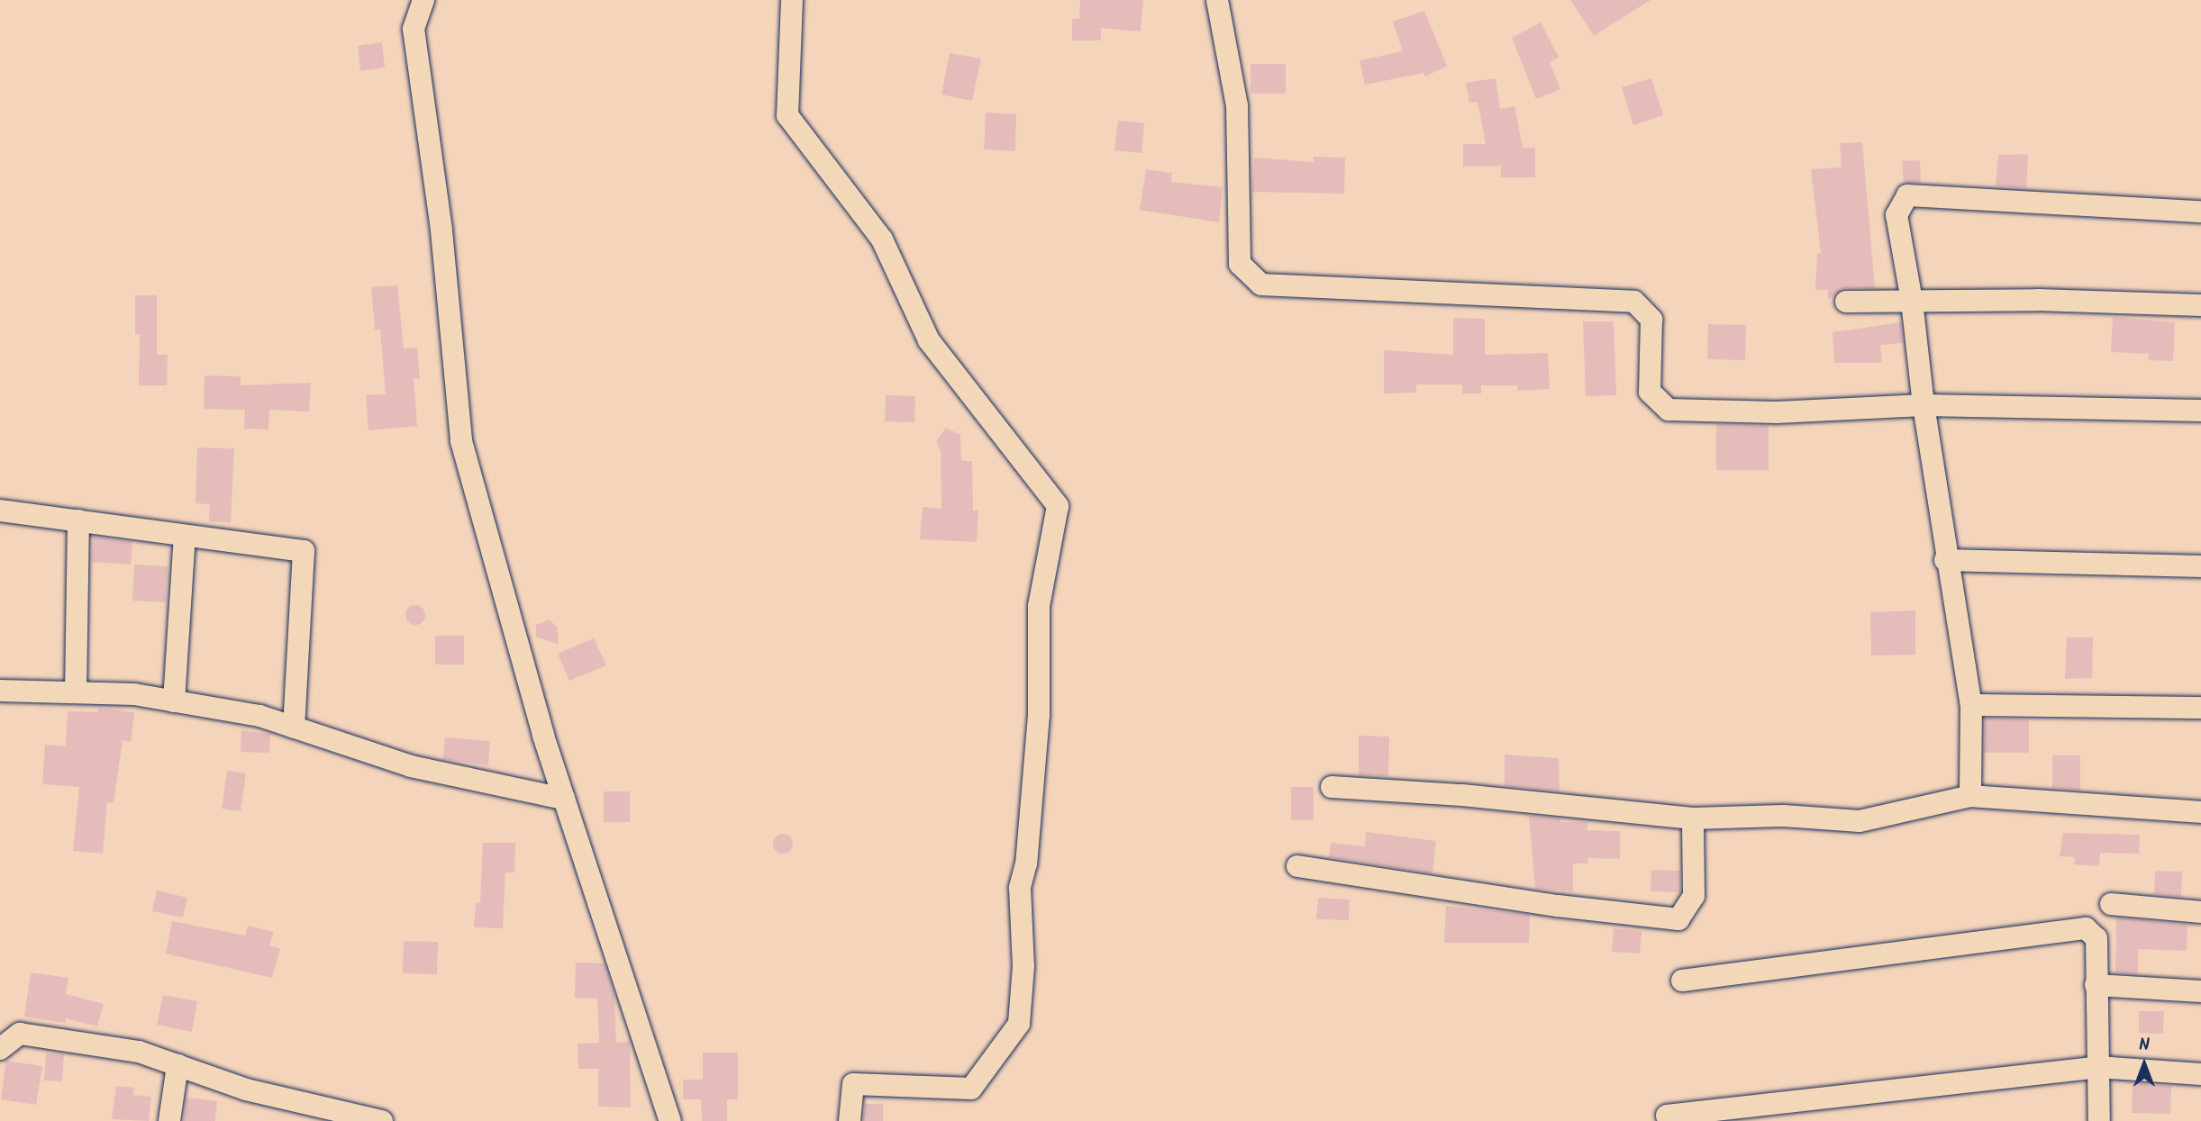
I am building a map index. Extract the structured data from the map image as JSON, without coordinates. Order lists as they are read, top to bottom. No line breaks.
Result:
{"north":"top"}
